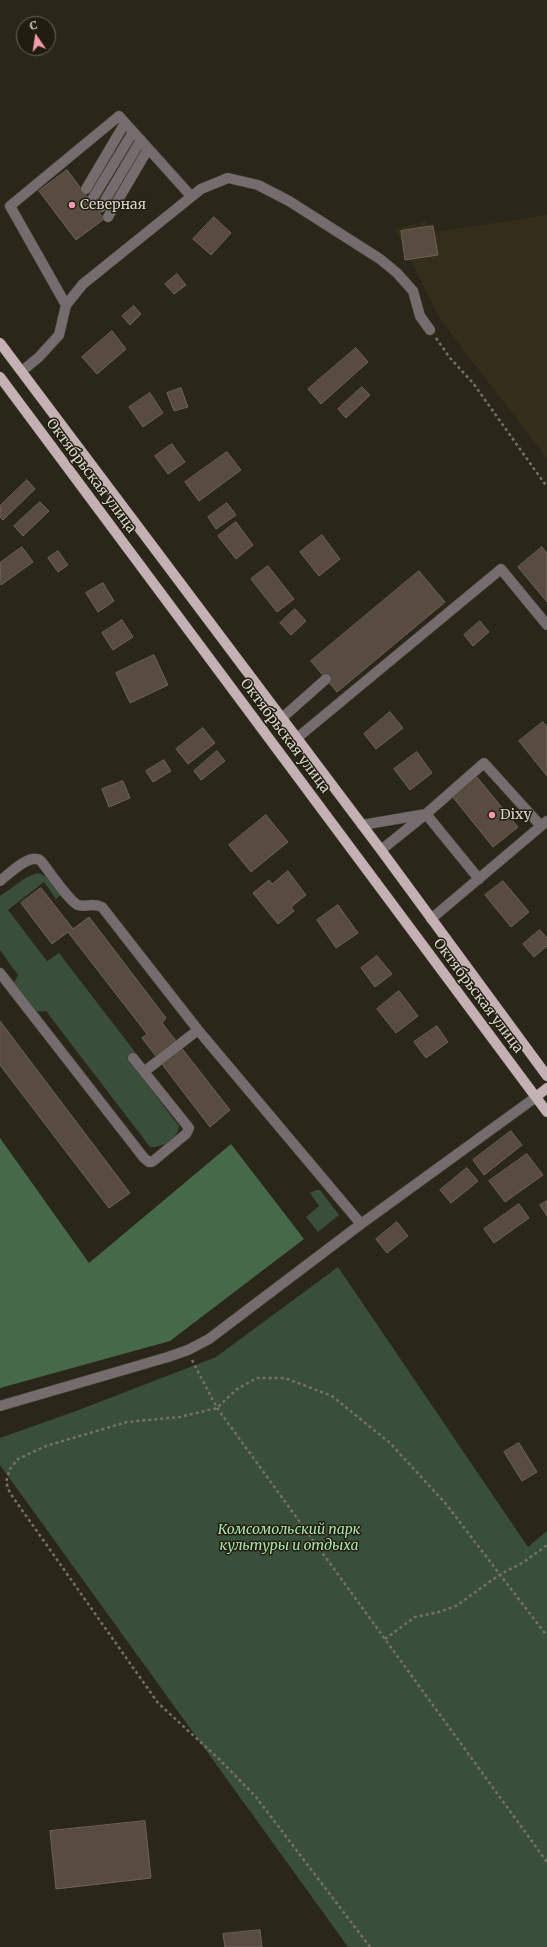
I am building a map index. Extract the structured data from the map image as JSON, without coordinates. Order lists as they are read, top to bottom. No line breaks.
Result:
{"streets":{"main road":["Октябрьская улица"]},"parks":["Комсомольский парк культуры и отдыха"],"places":["Северная","Dixy"],"north":"top"}
